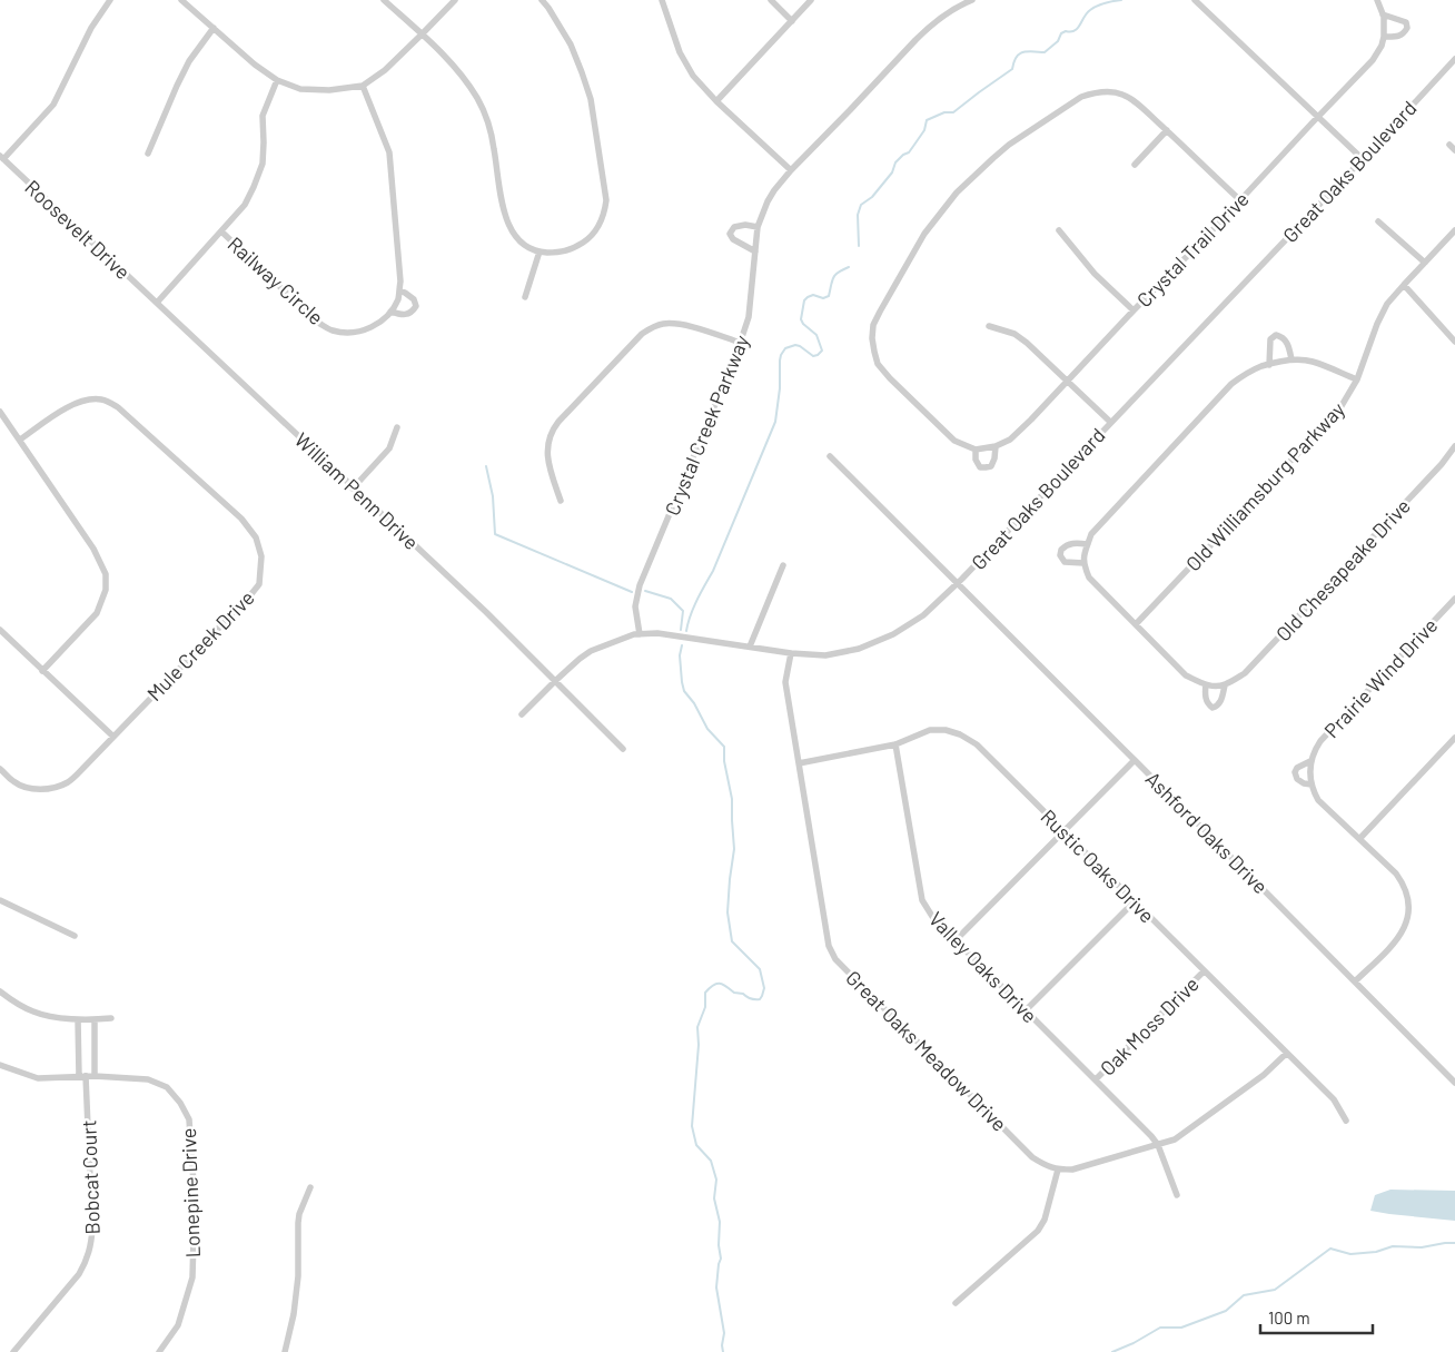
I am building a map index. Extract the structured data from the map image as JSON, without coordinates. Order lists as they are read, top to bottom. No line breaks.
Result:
{"streets":{"street":["Great Oaks Boulevard","Roosevelt Drive","Crystal Trail Drive","Railway Circle","Crystal Creek Parkway","Old Williamsburg Parkway","William Penn Drive","Old Chesapeake Drive","Mule Creek Drive","Prairie Wind Drive","Ashford Oaks Drive","Rustic Oaks Drive","Valley Oaks Drive","Oak Moss Drive","Great Oaks Meadow Drive","Bobcat Court","Lonepine Drive"]},"crossings":[["Great Oaks Boulevard","Crystal Creek Parkway"],["Great Oaks Boulevard","William Penn Drive"],["Great Oaks Boulevard","Ashford Oaks Drive"],["Great Oaks Boulevard","Great Oaks Meadow Drive"],["Roosevelt Drive","William Penn Drive"],["Prairie Wind Drive","Ashford Oaks Drive"],["Rustic Oaks Drive","Valley Oaks Drive"],["Rustic Oaks Drive","Oak Moss Drive"],["Rustic Oaks Drive","Great Oaks Meadow Drive"],["Valley Oaks Drive","Oak Moss Drive"],["Bobcat Court","Lonepine Drive"]],"scale_bar":"100 m"}
